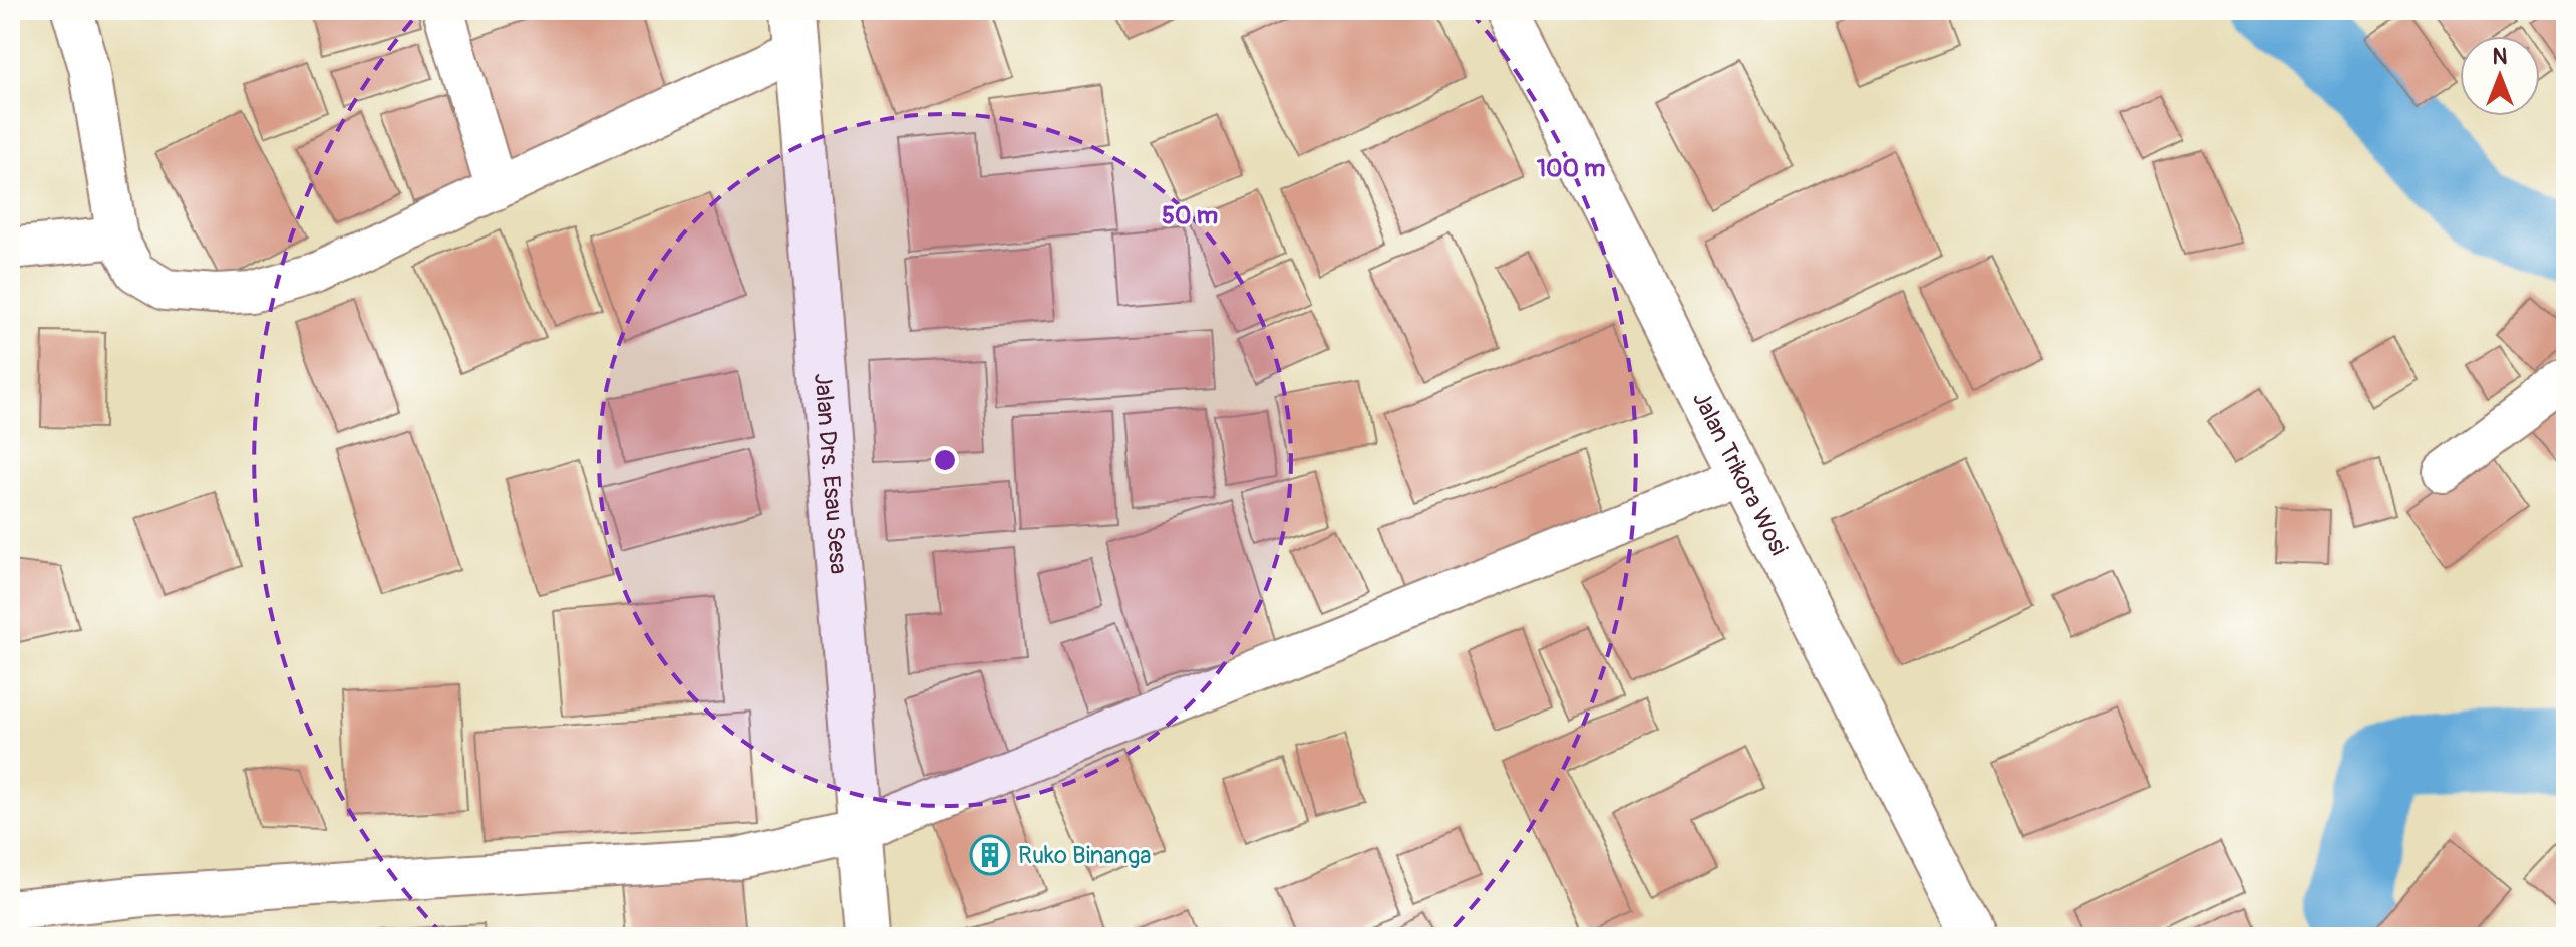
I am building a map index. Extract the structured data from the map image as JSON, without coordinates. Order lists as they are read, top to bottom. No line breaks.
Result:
{"streets":{"main road":["Jalan Drs. Esau Sesa","Jalan Trikora Wosi"]},"places":{"building":["Ruko Binanga"]},"north":"top","rings":["100 m","50 m"]}
